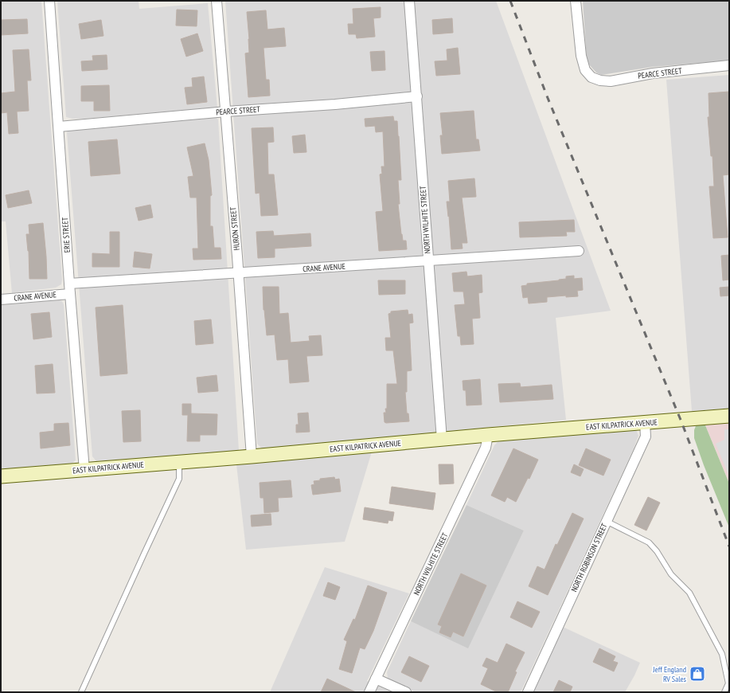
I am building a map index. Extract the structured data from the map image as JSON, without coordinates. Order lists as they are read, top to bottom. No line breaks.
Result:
{"streets":{"street":["PEARCE STREET","NORTH WILHITE STREET","HURON STREET","ERIE STREET","CRANE AVENUE","EAST KILPATRICK AVENUE","NORTH ROBINSON STREET"]},"crossings":[["PEARCE STREET","NORTH WILHITE STREET"],["PEARCE STREET","HURON STREET"],["PEARCE STREET","ERIE STREET"],["NORTH WILHITE STREET","CRANE AVENUE"],["NORTH WILHITE STREET","EAST KILPATRICK AVENUE"],["HURON STREET","CRANE AVENUE"],["HURON STREET","EAST KILPATRICK AVENUE"],["ERIE STREET","CRANE AVENUE"],["ERIE STREET","EAST KILPATRICK AVENUE"],["EAST KILPATRICK AVENUE","NORTH ROBINSON STREET"]],"places":{"shop":["Jeff England RV Sales"]}}
